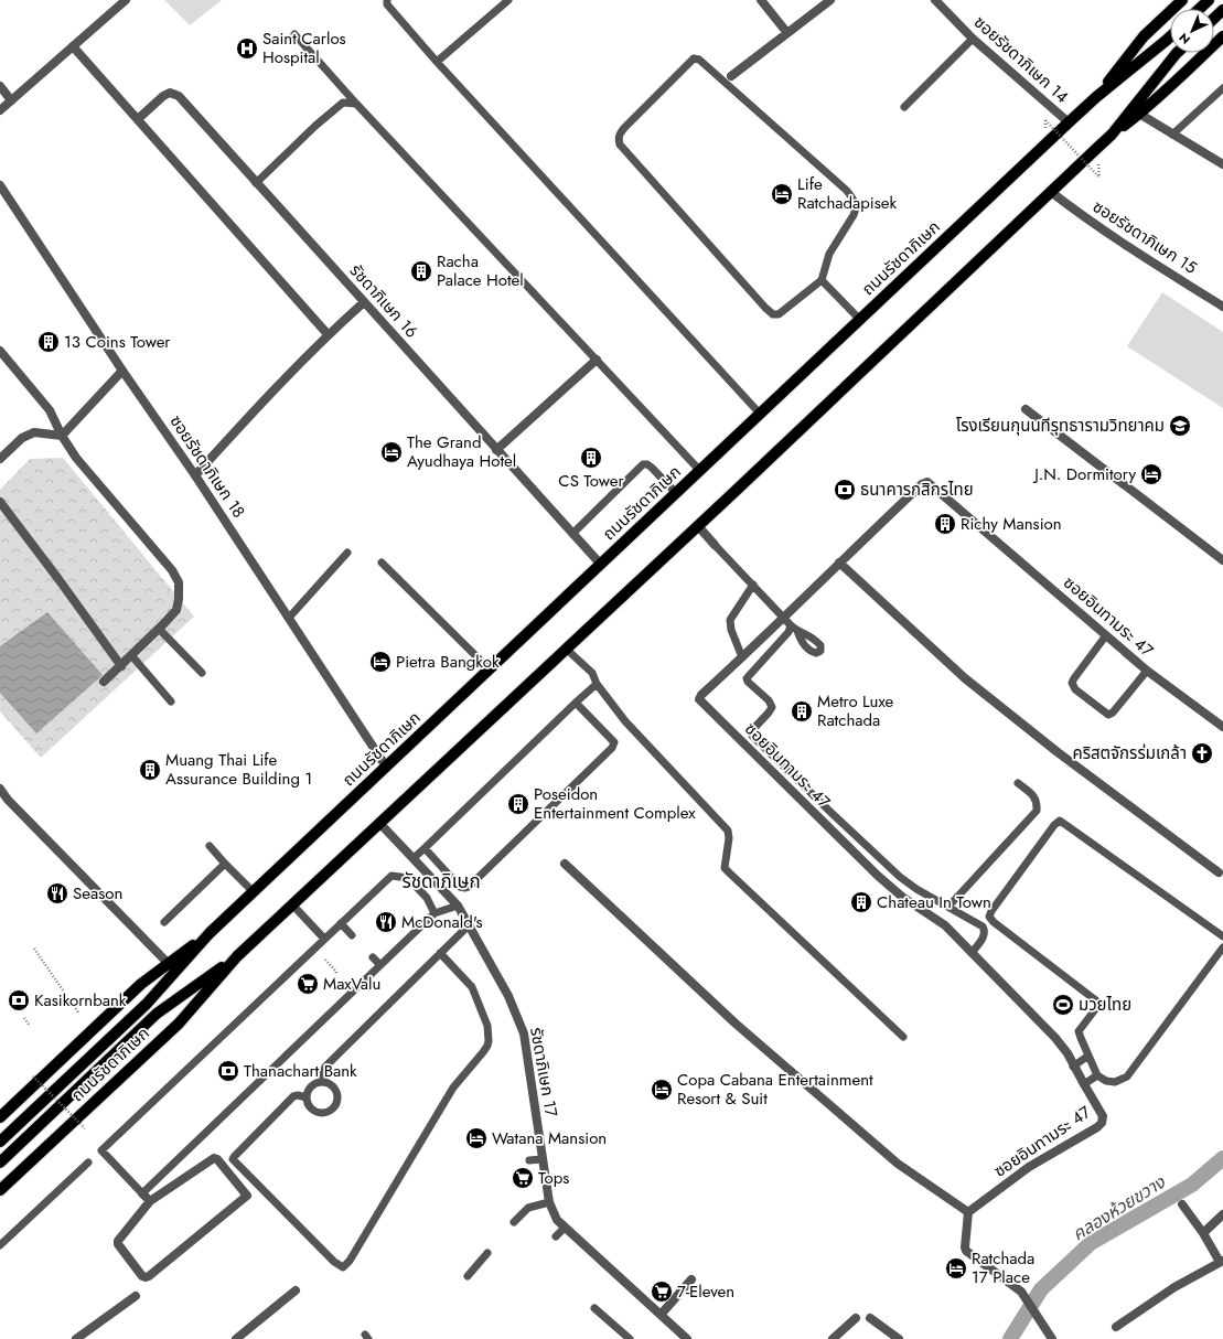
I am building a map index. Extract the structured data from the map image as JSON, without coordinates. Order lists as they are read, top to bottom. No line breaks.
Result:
{"streets":{"main road":["ถนนรัชดาภิเษก"],"street":["ซอยรัชดาภิเษก 14","ซอยรัชดาภิเษก 15","รัชดาภิเษก 16","ซอยรัชดาภิเษก 18","ซอยอินทามระ 47","รัชดาภิเษก 17"]},"crossings":[["ซอยรัชดาภิเษก 14","ถนนรัชดาภิเษก"],["ซอยรัชดาภิเษก 15","ถนนรัชดาภิเษก"],["ถนนรัชดาภิเษก","รัชดาภิเษก 16"],["ถนนรัชดาภิเษก","ซอยรัชดาภิเษก 18"],["ถนนรัชดาภิเษก","รัชดาภิเษก 17"]],"districts":["รัชดาภิเษก"],"water":["คลองห้วยขวาง"],"places":{"hospital":["Saint Carlos Hospital"],"hotel":["Life Ratchadapisek","The Grand Ayudhaya Hotel","J.N. Dormitory","Pietra Bangkok","Copa Cabana Entertainment Resort & Suit","Watana Mansion","Ratchada 17 Place"],"building":["Racha Palace Hotel","13 Coins Tower","CS Tower","Richy Mansion","Metro Luxe Ratchada","Muang Thai Life Assurance Building 1","Poseidon Entertainment Complex","Chateau In Town"],"school or university":["โรงเรียนกุนนทีรุทธารามวิทยาคม"],"bank":["ธนาคารกสิกรไทย","Kasikornbank","Thanachart Bank"],"church":["คริสตจักรร่มเกล้า"],"restaurant":["Season","McDonald's"],"supermarket":["MaxValu","Tops","7-Eleven"],"sports":["มวยไทย"]},"north":"bottom left"}
